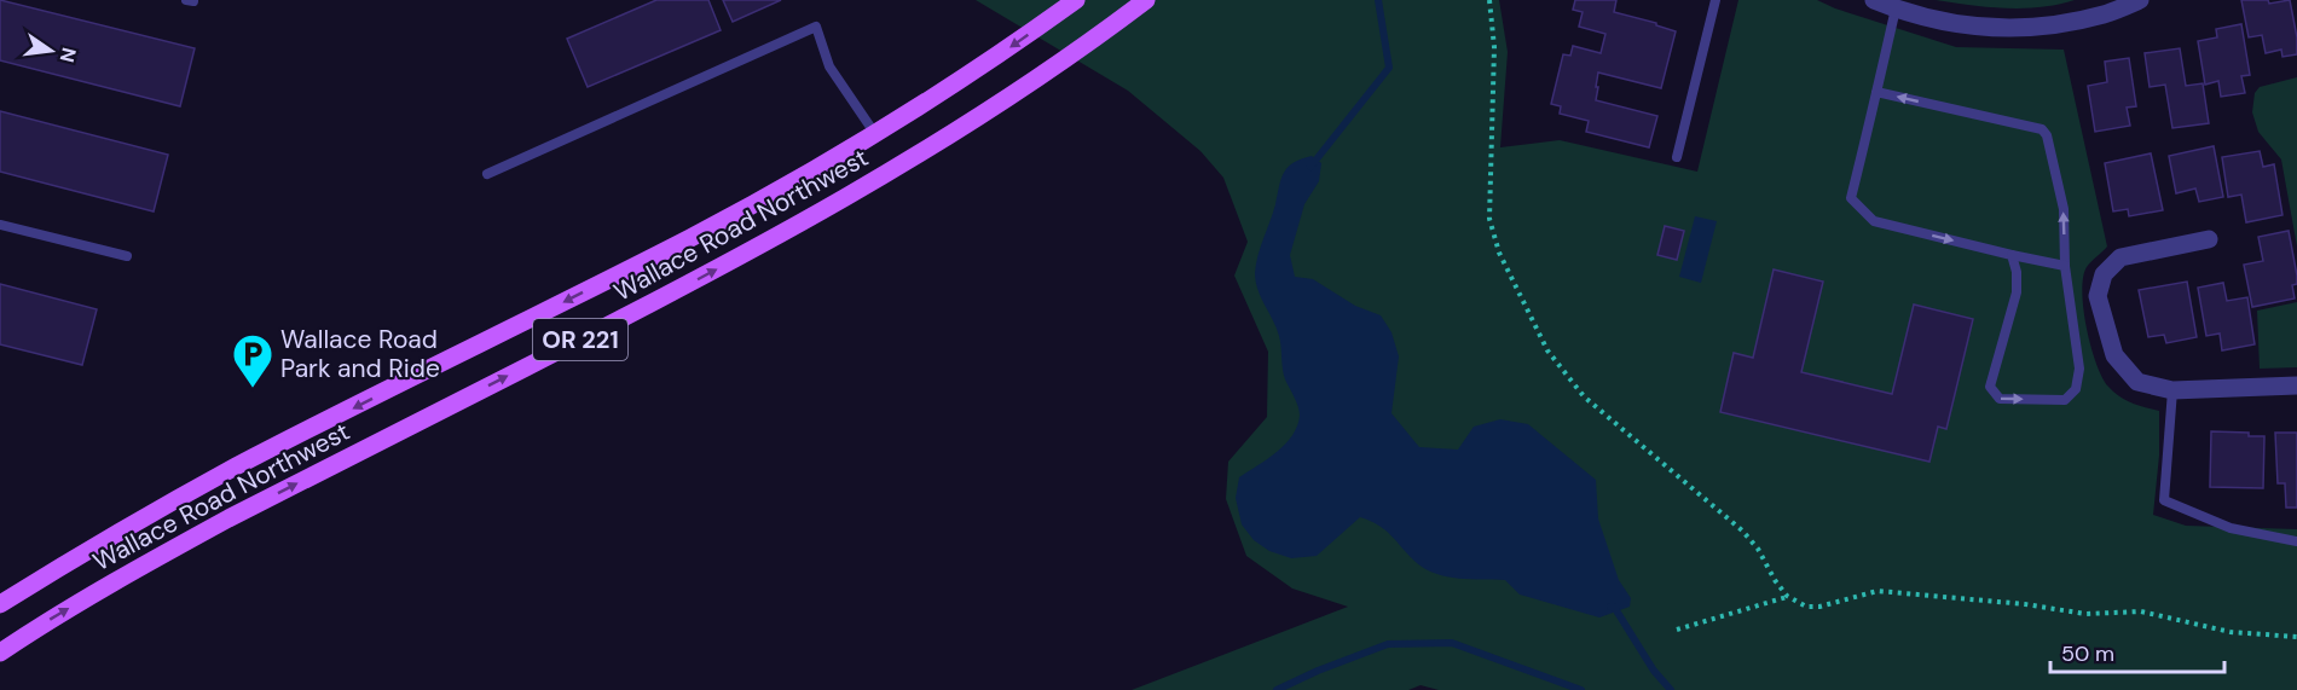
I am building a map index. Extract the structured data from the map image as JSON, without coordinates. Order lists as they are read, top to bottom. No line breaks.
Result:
{"streets":{"main road":["Wallace Road Northwest","OR 221"]},"places":{"parking":["Wallace Road Park and Ride"]},"scale_bar":"50 m","north":"right"}
